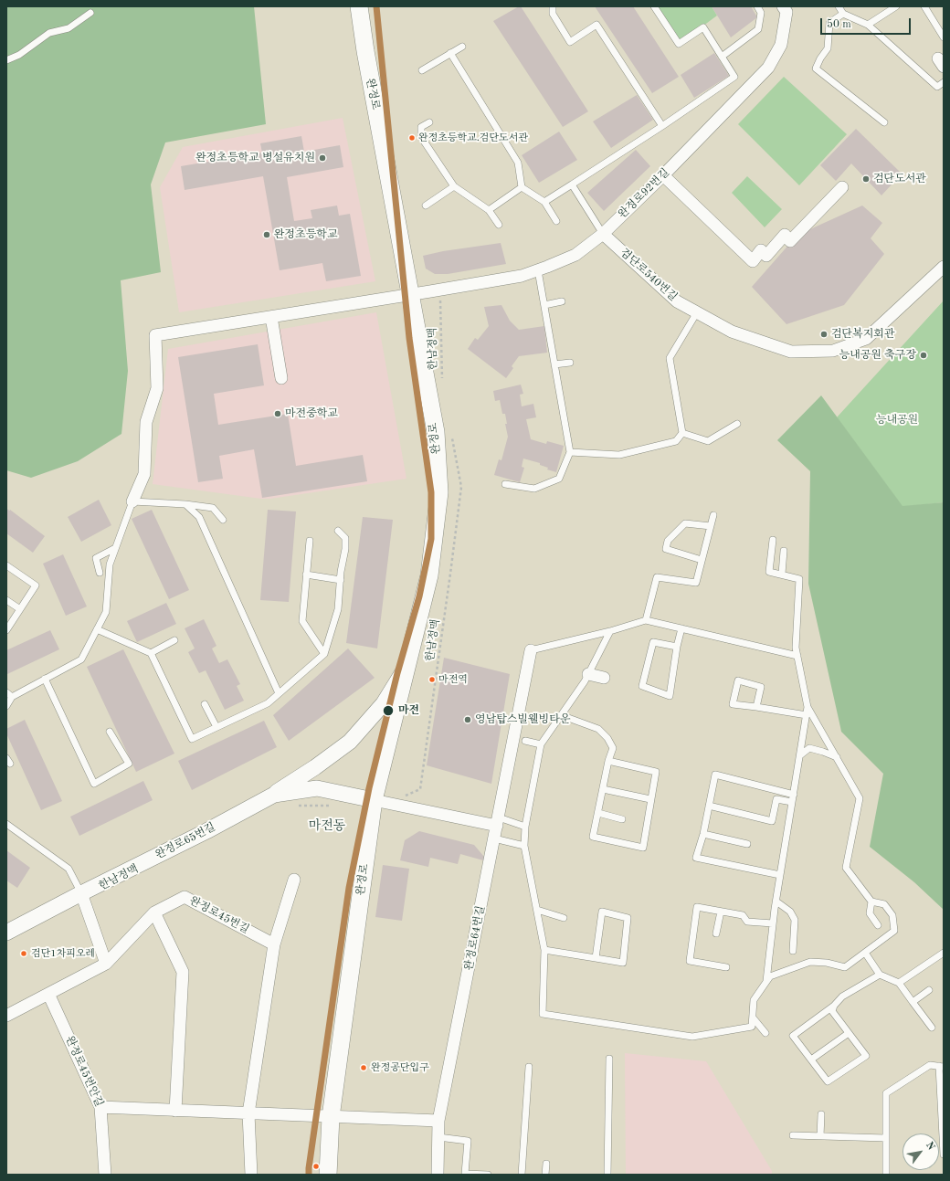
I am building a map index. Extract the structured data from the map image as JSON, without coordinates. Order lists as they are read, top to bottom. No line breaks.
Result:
{"streets":{"main road":["완정로"],"street":["완정로92번길","검단로540번길","완정로65번길","완정로45번길","완정로64번길","완정로45번안길"],"path":["한남정맥"]},"crossings":[["완정로","완정로92번길"],["완정로","한남정맥"],["완정로","완정로65번길"],["완정로92번길","검단로540번길"],["완정로92번길","한남정맥"],["한남정맥","완정로65번길"],["완정로45번길","완정로45번안길"]],"districts":["마전동"],"parks":["능내공원"],"places":["완정초등학교.검단도서관","완정초등학교 병설유치원","검단도서관","완정초등학교","검단복지회관","능내공원 축구장","마전중학교","마전역","마전","영남탑스빌웰빙타운","검단1차피오레","완정공단입구"],"scale_bar":"50 m","north":"top right"}
